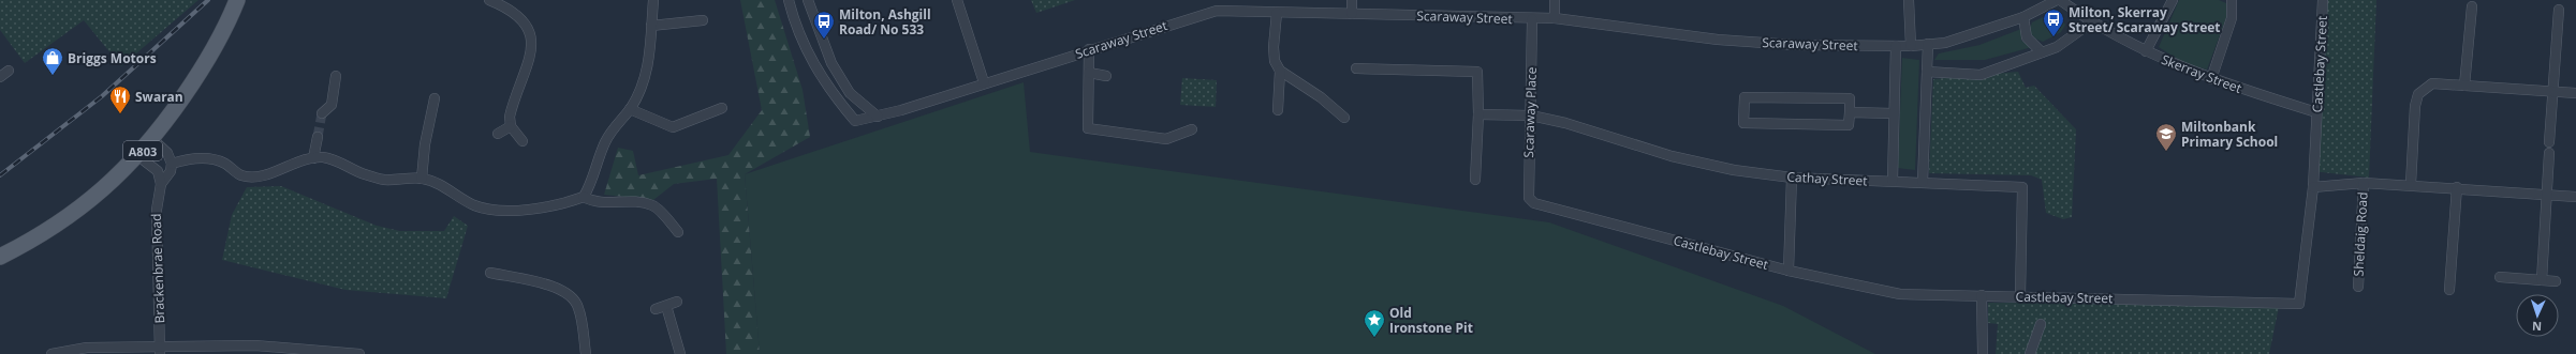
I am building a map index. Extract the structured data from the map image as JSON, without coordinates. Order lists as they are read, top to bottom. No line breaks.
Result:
{"streets":{"main road":["A803"],"street":["Scaraway Street","Castlebay Street","Skerray Street","Scaraway Place","Cathay Street","Sheldaig Road","Brackenbrae Road"]},"crossings":[["Scaraway Street","Skerray Street"],["Scaraway Street","Scaraway Place"],["Castlebay Street","Skerray Street"],["Castlebay Street","Scaraway Place"],["Castlebay Street","Cathay Street"],["Castlebay Street","Sheldaig Road"],["Scaraway Place","Cathay Street"]],"places":{"bus stop":["Milton, Skerray Street/ Scaraway Street","Milton, Ashgill Road/ No 533"],"shop":["Briggs Motors"],"restaurant":["Swaran"],"school or university":["Miltonbank Primary School"],"place":["Old Ironstone Pit"]},"north":"bottom"}
